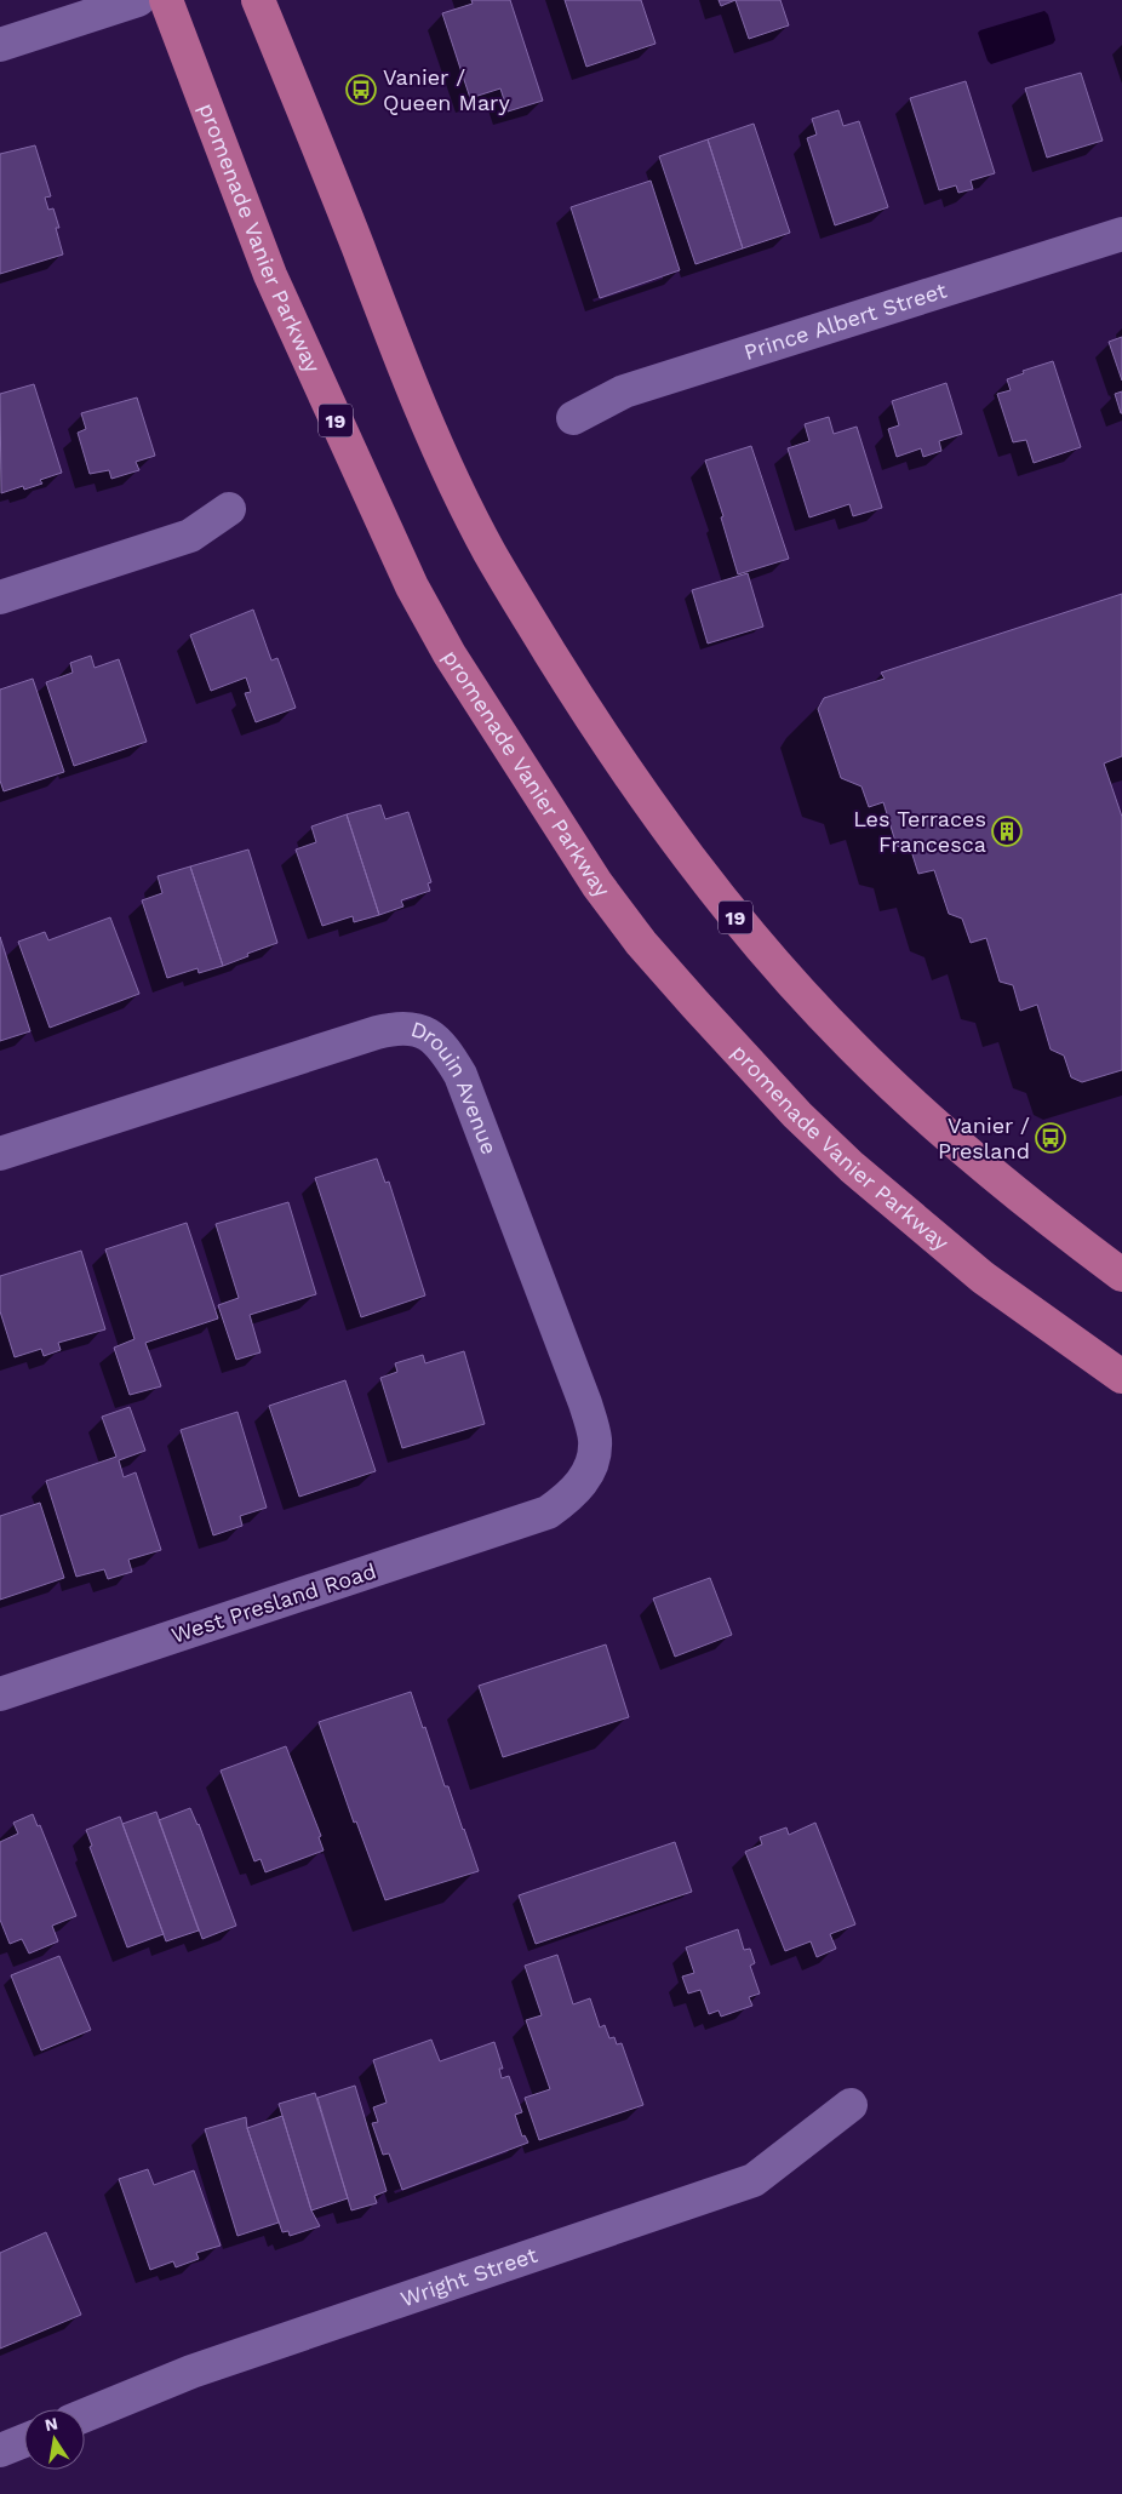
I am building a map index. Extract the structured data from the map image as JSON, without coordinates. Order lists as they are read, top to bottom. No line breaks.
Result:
{"streets":{"main road":["promenade Vanier Parkway","19"],"street":["Prince Albert Street","Drouin Avenue","West Presland Road","Wright Street"]},"crossings":[["Drouin Avenue","West Presland Road"]],"places":{"bus stop":["Vanier / Queen Mary","Vanier / Presland"],"building":["Les Terraces Francesca"]},"north":"top"}
